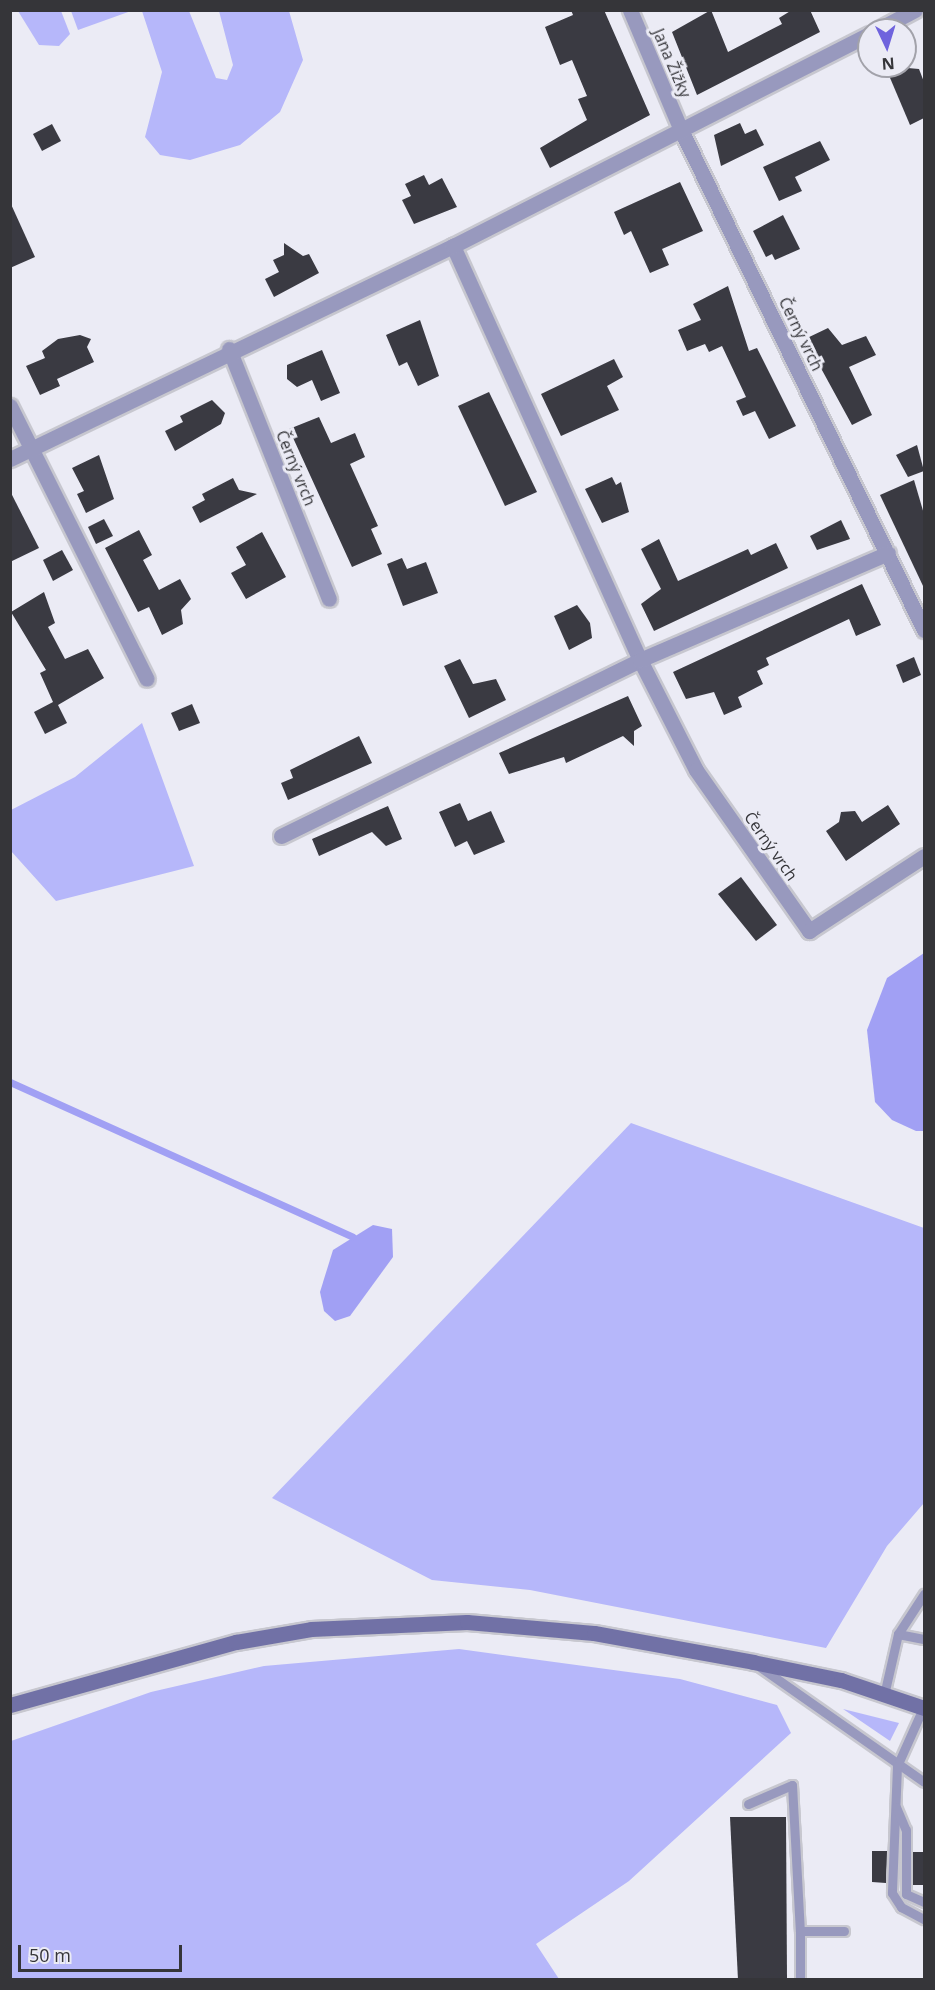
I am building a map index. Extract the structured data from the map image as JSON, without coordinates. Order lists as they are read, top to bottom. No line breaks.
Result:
{"streets":{"street":["Jana Žižky","Černý vrch"]},"crossings":[["Jana Žižky","Černý vrch"]],"scale_bar":"50 m","north":"bottom"}
